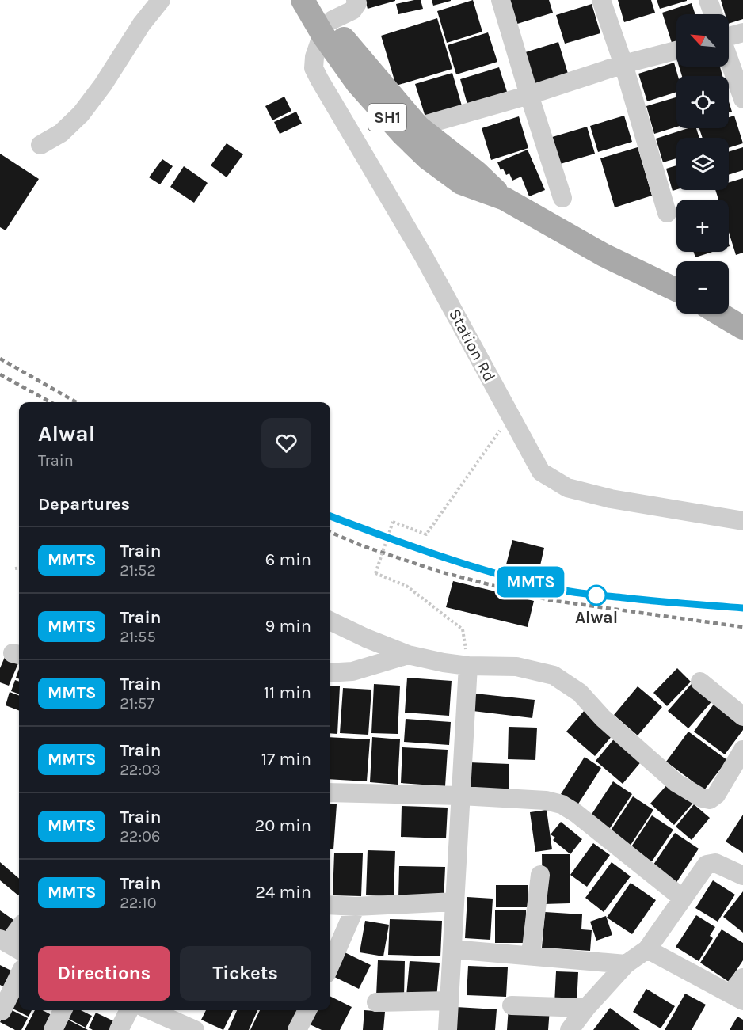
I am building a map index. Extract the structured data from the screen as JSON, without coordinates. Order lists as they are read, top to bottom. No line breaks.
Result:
{"streets":{"main road":["SH1"],"street":["Station Rd"]},"crossings":[["SH1","Station Rd"]],"places":["Alwal"],"north":"top left","page":{"on_map":"MMTS","map_buttons":["+","−"],"heading":[["Alwal","Train"],"Departures"],"list":[{"mark":"MMTS","name":"Train","note":"21:52","value":"6 min"},{"mark":"MMTS","name":"Train","note":"21:55","value":"9 min"},{"mark":"MMTS","name":"Train","note":"21:57","value":"11 min"},{"mark":"MMTS","name":"Train","note":"22:03","value":"17 min"},{"mark":"MMTS","name":"Train","note":"22:06","value":"20 min"},{"mark":"MMTS","name":"Train","note":"22:10","value":"24 min"}],"buttons":["Directions","Tickets"]}}
